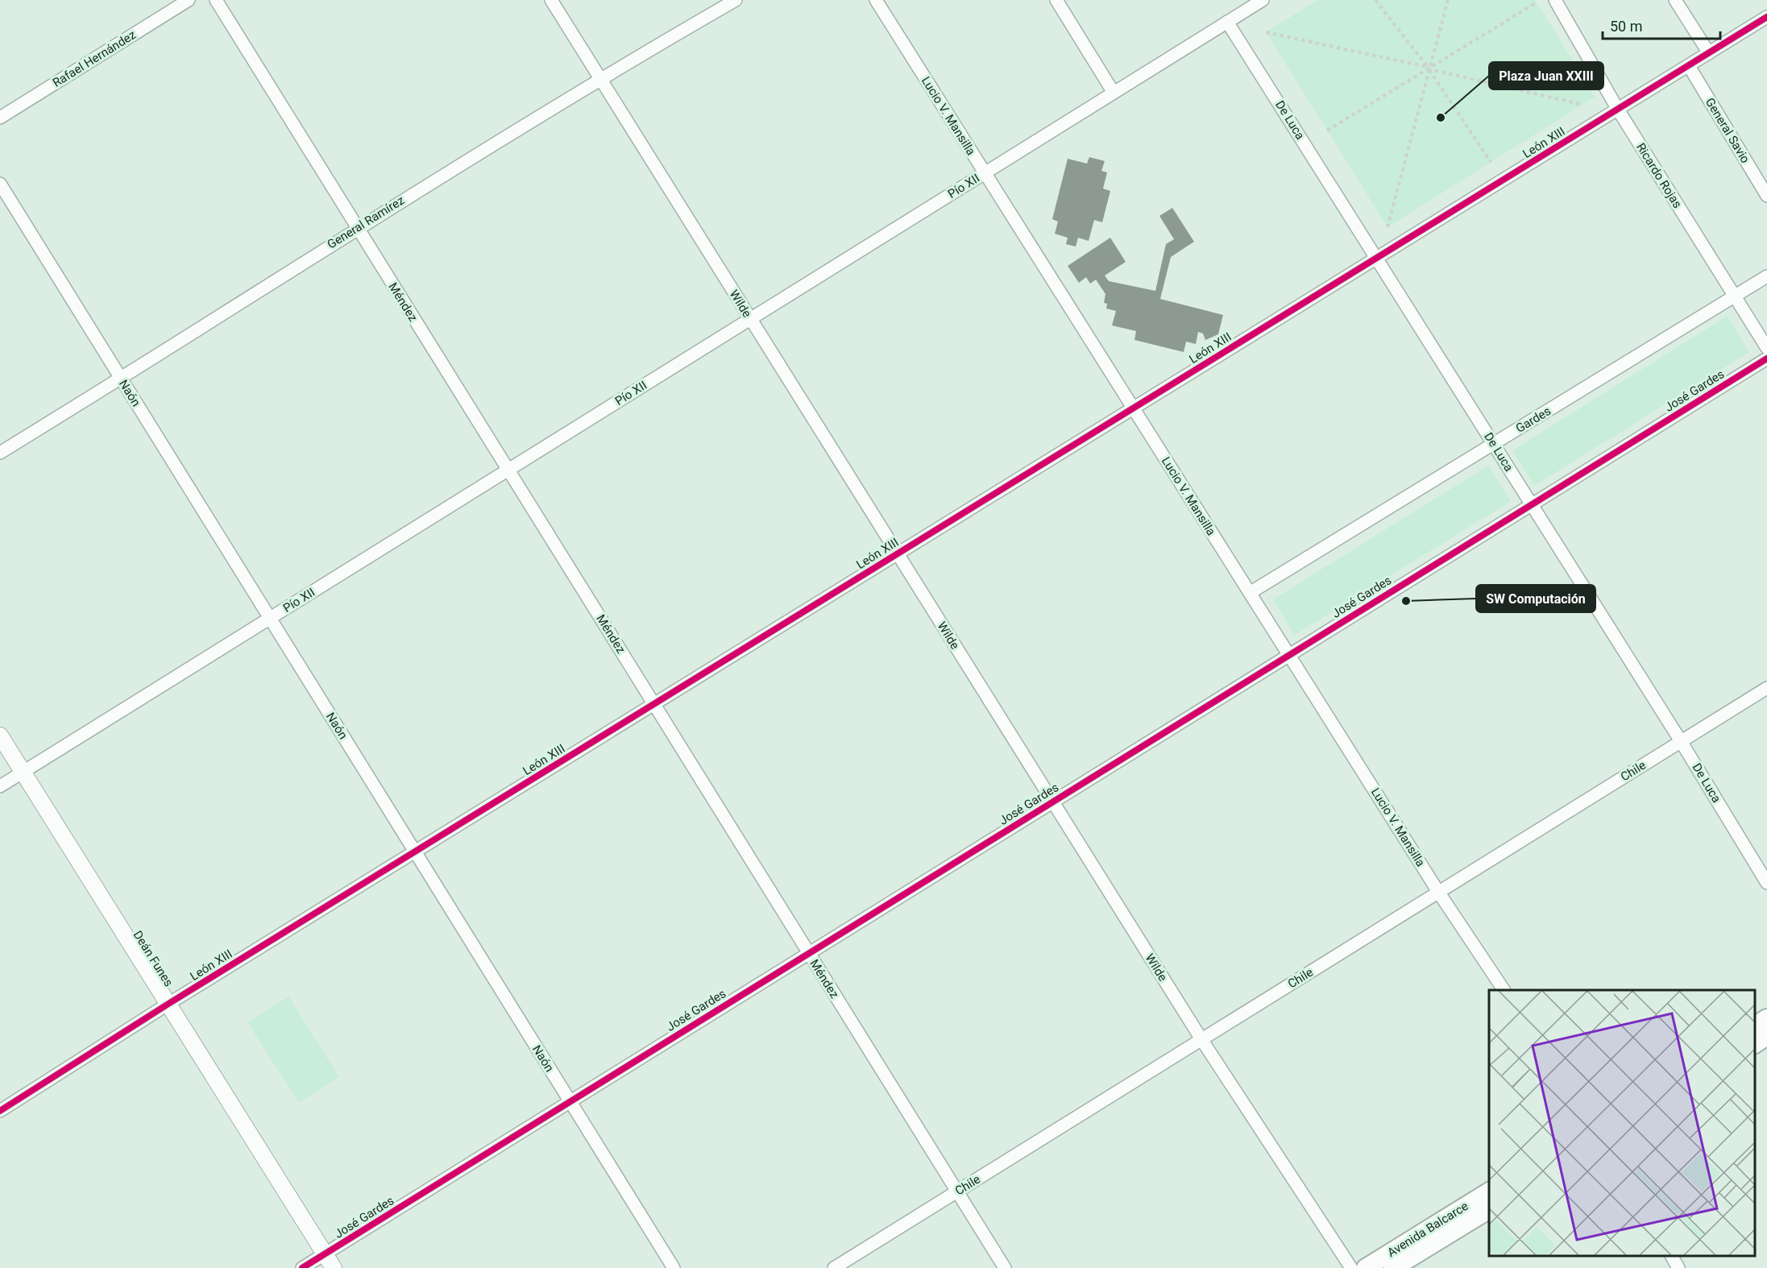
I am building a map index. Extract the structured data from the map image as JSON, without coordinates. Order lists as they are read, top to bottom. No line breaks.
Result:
{"streets":{"main road":["Avenida Balcarce"],"street":["Rafael Hernández","Lucio V. Mansilla","De Luca","General Savio","León XIII","Ricardo Rojas","Pío XII","General Ramírez","Méndez","Wilde","José Gardes","Naón","Gardes","Chile","Deán Funes"]},"crossings":[["Lucio V. Mansilla","León XIII"],["Lucio V. Mansilla","Pío XII"],["Lucio V. Mansilla","José Gardes"],["Lucio V. Mansilla","Gardes"],["Lucio V. Mansilla","Chile"],["De Luca","León XIII"],["De Luca","Pío XII"],["De Luca","José Gardes"],["De Luca","Gardes"],["De Luca","Chile"],["General Savio","León XIII"],["León XIII","Ricardo Rojas"],["León XIII","Méndez"],["León XIII","Wilde"],["León XIII","Naón"],["León XIII","Deán Funes"],["Ricardo Rojas","Gardes"],["Pío XII","Méndez"],["Pío XII","Wilde"],["Pío XII","Naón"],["Pío XII","Deán Funes"],["General Ramírez","Méndez"],["General Ramírez","Wilde"],["General Ramírez","Naón"],["Méndez","José Gardes"],["Méndez","Chile"],["Wilde","José Gardes"],["Wilde","Chile"],["José Gardes","Naón"],["José Gardes","Deán Funes"]],"places":["Plaza Juan XXIII","SW Computación"],"scale_bar":"50 m"}
